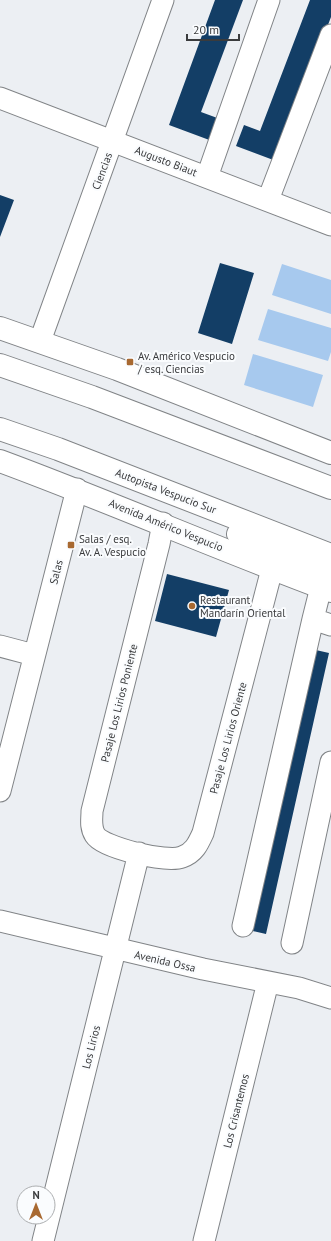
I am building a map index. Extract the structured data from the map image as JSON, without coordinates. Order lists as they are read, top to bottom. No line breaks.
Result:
{"streets":{"main road":["Autopista Vespucio Sur","Avenida Américo Vespucio"],"street":["Augusto Biaut","Ciencias","Salas","Pasaje Los Lirios Poniente","Pasaje Los Lirios Oriente","Avenida Ossa","Los Lirios","Los Crisantemos"]},"crossings":[["Augusto Biaut","Ciencias"],["Avenida Américo Vespucio","Salas"],["Avenida Américo Vespucio","Pasaje Los Lirios Poniente"],["Avenida Américo Vespucio","Pasaje Los Lirios Oriente"],["Pasaje Los Lirios Poniente","Pasaje Los Lirios Oriente"],["Pasaje Los Lirios Poniente","Los Lirios"],["Pasaje Los Lirios Oriente","Los Lirios"],["Avenida Ossa","Los Lirios"],["Avenida Ossa","Los Crisantemos"]],"places":{"transit":["Av. Américo Vespucio / esq. Ciencias","Salas / esq. Av. A. Vespucio"],"other":["Restaurant Mandarín Oriental"]},"scale_bar":"20 m","north":"top"}
